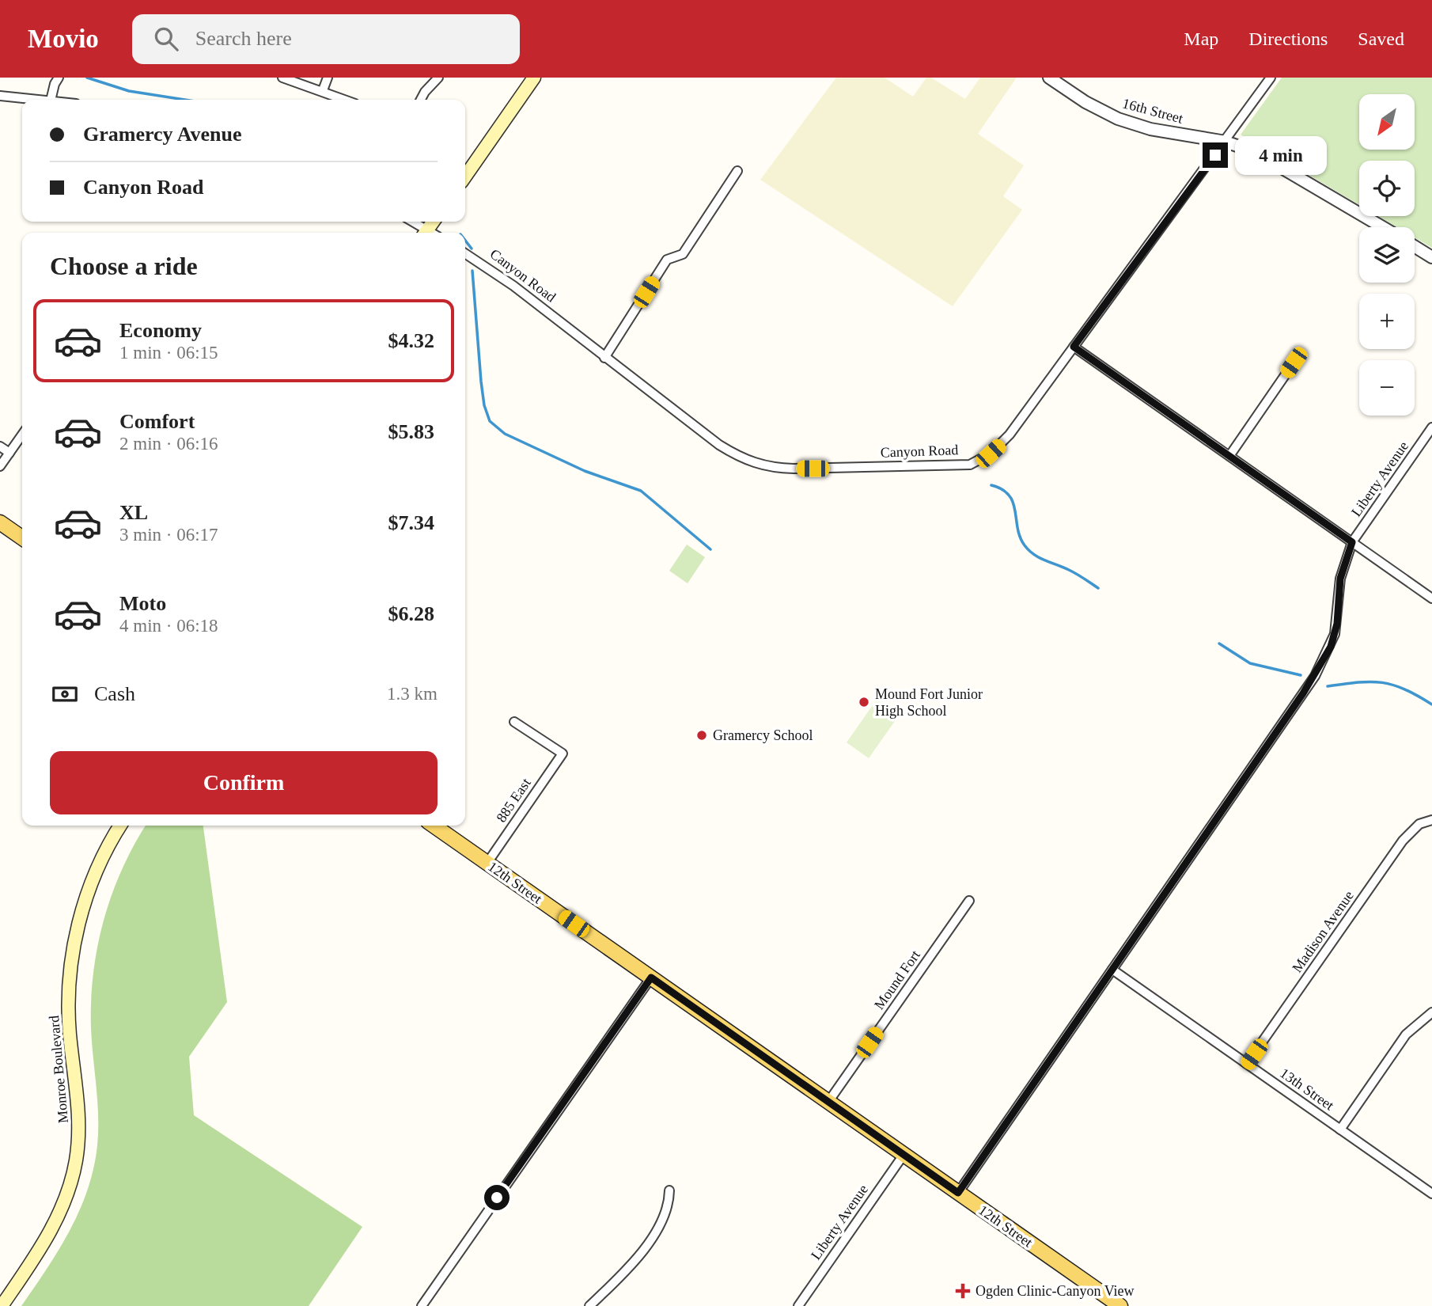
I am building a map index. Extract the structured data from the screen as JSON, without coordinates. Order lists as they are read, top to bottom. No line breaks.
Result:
{"streets":{"main road":["12th Street","Monroe Boulevard"],"street":["16th Street","Canyon Road","Liberty Avenue","885 East","Madison Avenue","Mound Fort","13th Street"]},"crossings":[["16th Street","Canyon Road"],["Liberty Avenue","12th Street"],["Liberty Avenue","13th Street"],["885 East","12th Street"],["12th Street","Mound Fort"],["Madison Avenue","13th Street"]],"places":{"other":["Mound Fort Junior High School","Gramercy School"],"health":["Ogden Clinic-Canyon View"]},"north":"bottom left","page":{"header":"Movio","search":"Search here","nav":["Map","Directions","Saved"],"map_buttons":["+","−"],"banner":["Gramercy Avenue","Canyon Road"],"bubble":"4 min","heading":"Choose a ride","list":[{"name":"Economy","note":"1 min · 06:15","value":"$4.32"},{"name":"Comfort","note":"2 min · 06:16","value":"$5.83"},{"name":"XL","note":"3 min · 06:17","value":"$7.34"},{"name":"Moto","note":"4 min · 06:18","value":"$6.28"}],"pay":["Cash","1.3 km"],"buttons":"Confirm"}}
